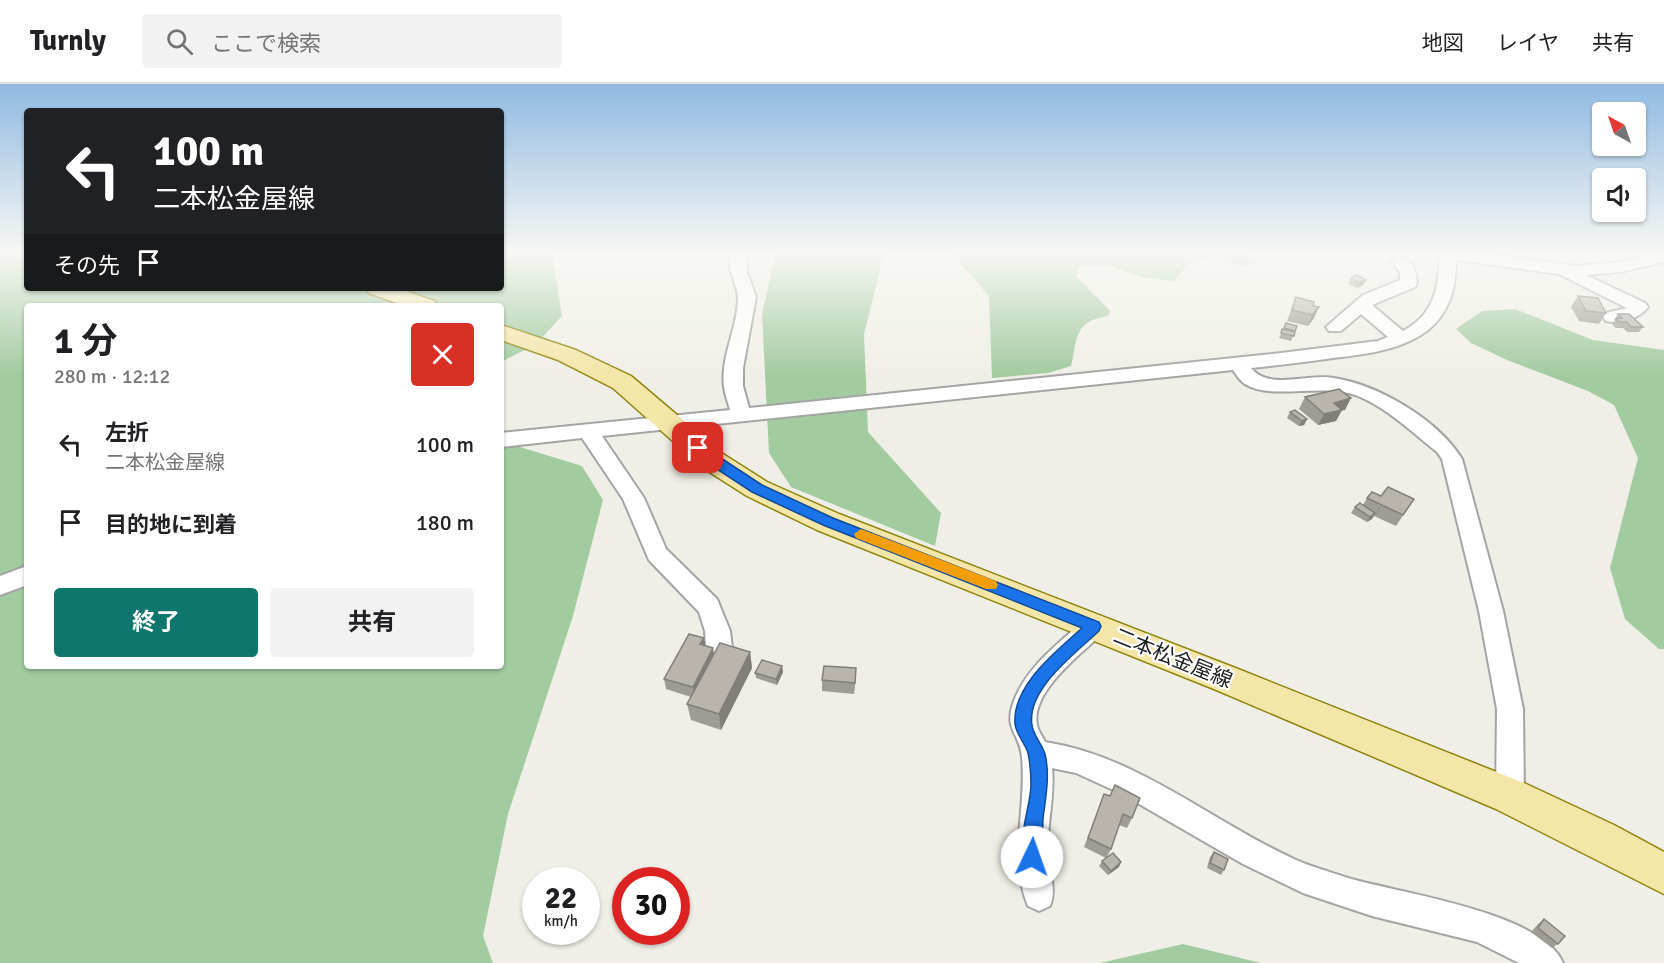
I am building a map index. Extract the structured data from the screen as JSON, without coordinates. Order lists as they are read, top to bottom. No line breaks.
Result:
{"streets":{"main road":["二本松金屋線"]},"north":"top left","page":{"header":"Turnly","search":"ここで検索","nav":["地図","レイヤ","共有"],"turn":["100 m","二本松金屋線"],"then":"その先","heading":["1 分","280 m · 12:12"],"list":[{"name":"左折","note":"二本松金屋線","value":"100 m"},{"name":"目的地に到着","value":"180 m"}],"buttons":["終了","共有"],"speed":"22 km/h","limit":"30"}}
